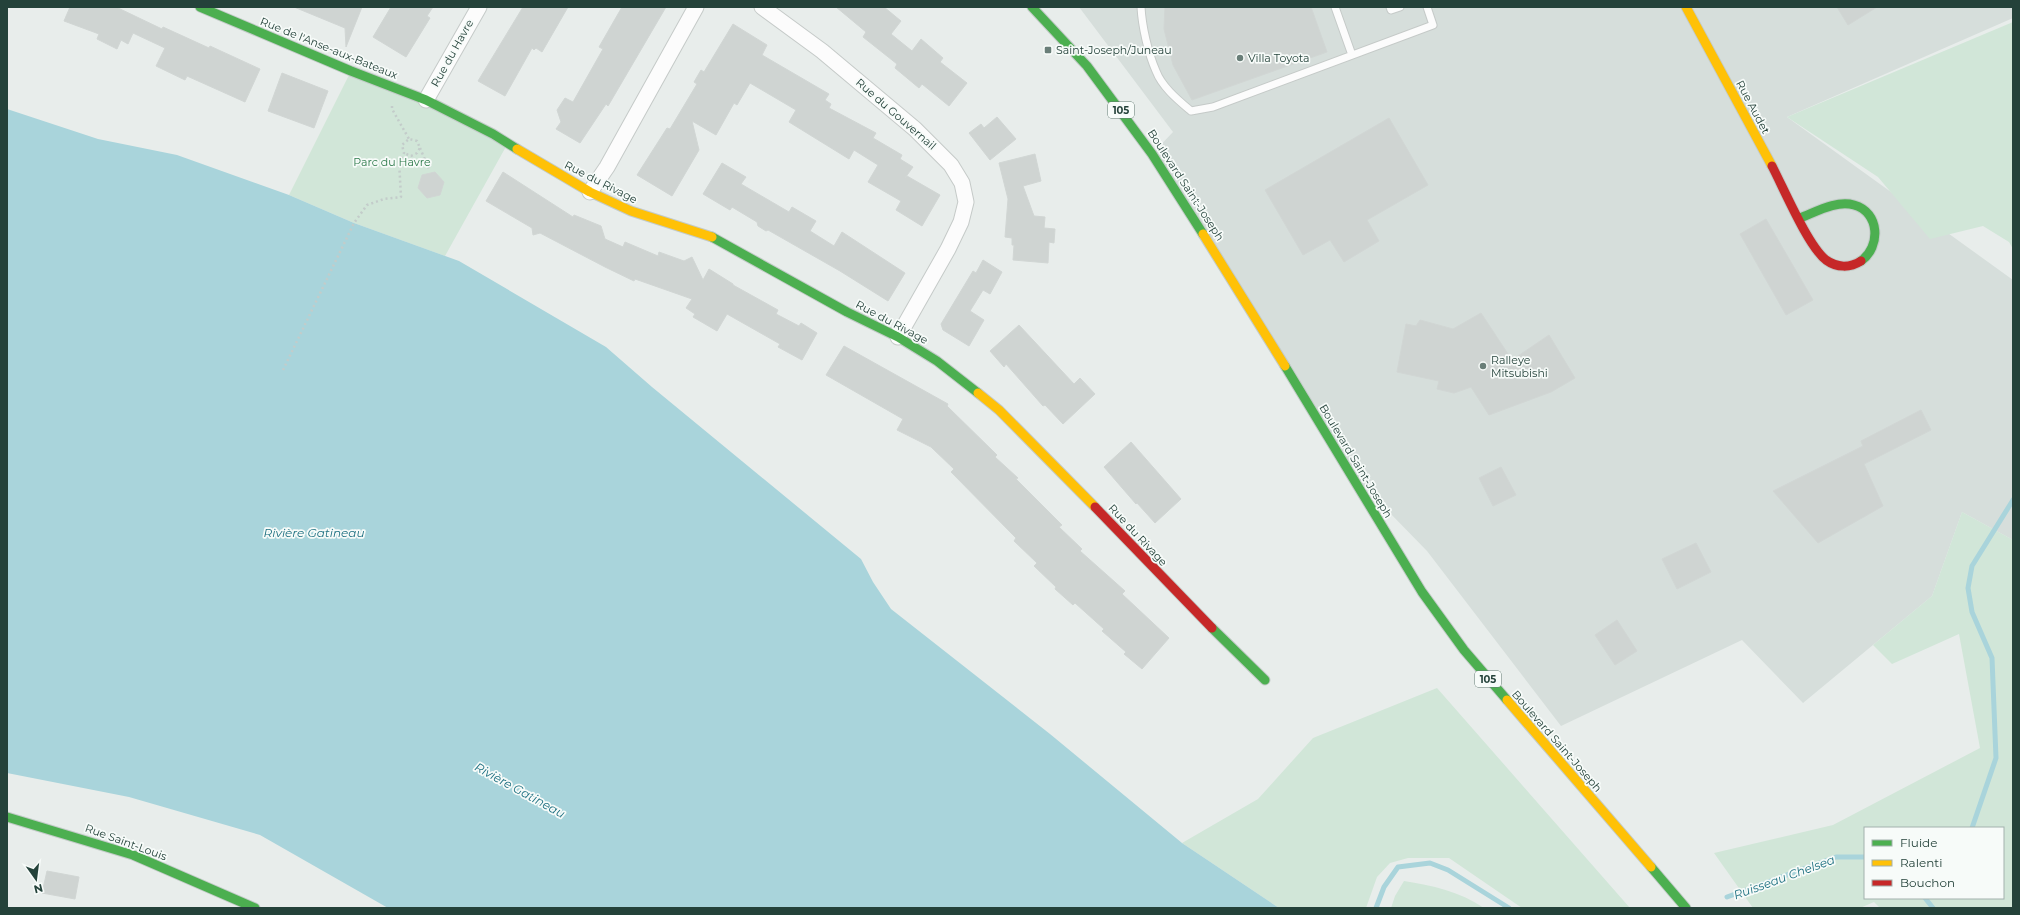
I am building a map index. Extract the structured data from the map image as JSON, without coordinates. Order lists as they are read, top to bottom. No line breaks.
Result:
{"streets":{"street":["Rue de l'Anse-aux-Bateaux","Rue du Havre","Rue Audet","105","Rue du Gouvernail","Rue du Rivage","Boulevard Saint-Joseph","Rue Saint-Louis"]},"crossings":[["Rue de l'Anse-aux-Bateaux","Rue du Havre"],["Rue de l'Anse-aux-Bateaux","Rue du Rivage"],["Rue du Havre","Rue du Rivage"],["Rue du Gouvernail","Rue du Rivage"]],"water":["Rivière Gatineau","Ruisseau Chelsea"],"parks":["Parc du Havre"],"places":{"transit":["Saint-Joseph/Juneau"],"other":["Villa Toyota","Ralleye Mitsubishi"]},"legend":["Fluide","Ralenti","Bouchon"],"north":"bottom"}
